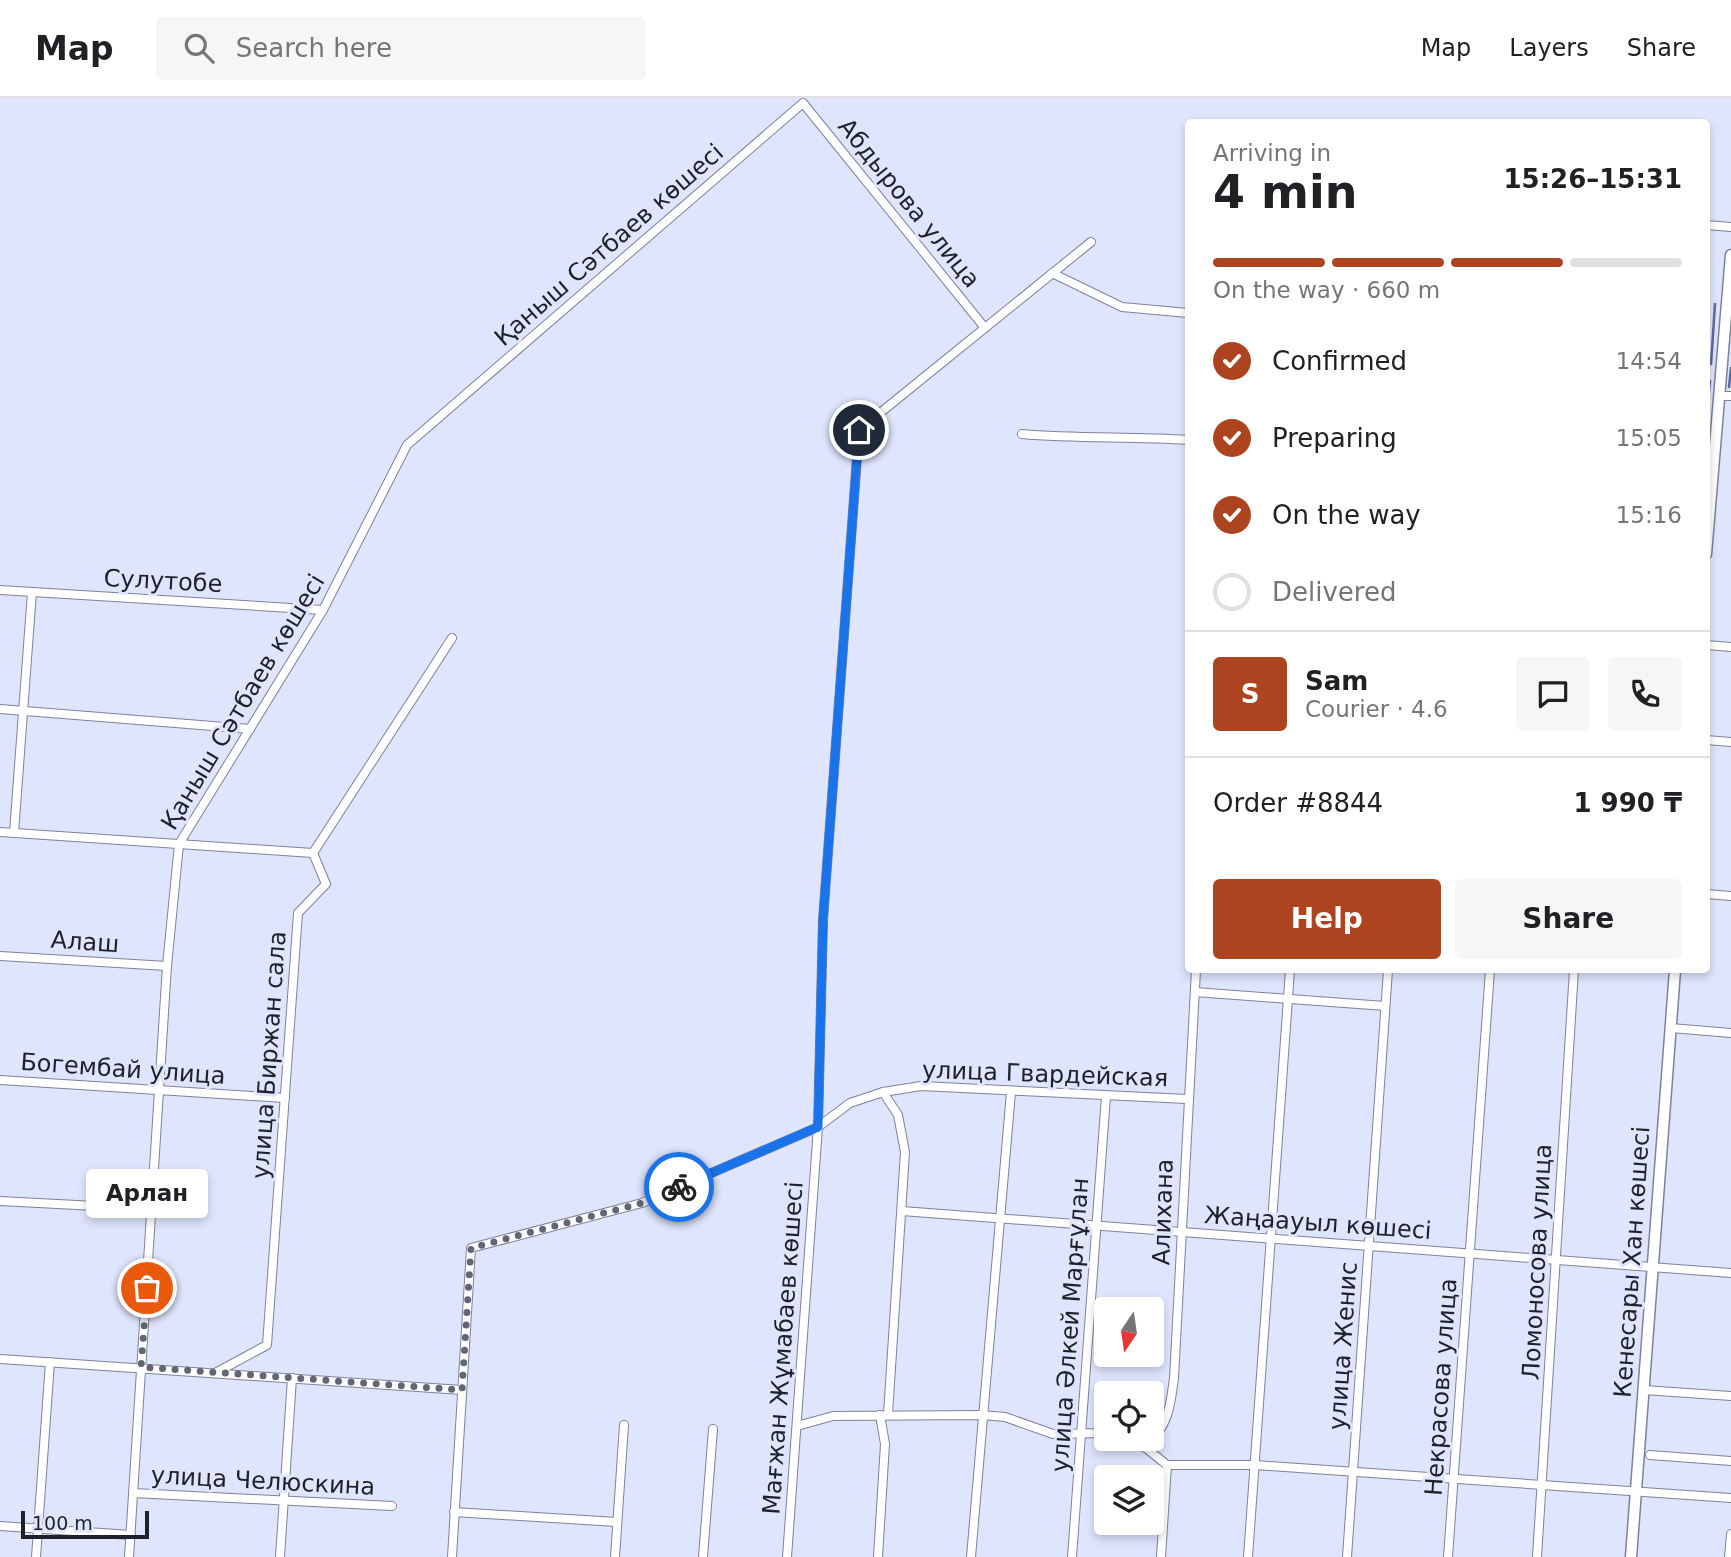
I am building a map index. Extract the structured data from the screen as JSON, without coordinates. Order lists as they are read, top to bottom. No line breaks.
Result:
{"streets":{"main road":["Кенесары Хан көшесі"],"street":["Абдырова улица","Қаныш Сәтбаев көшесі","Сулутобе","Алаш","улица Биржан сала","Богембай улица","улица Гвардейская","Алихана","Жаңаауыл көшесі","Ломоносова улица","улица Әлкей Марғұлан","улица Женис","Мағжан Жұмабаев көшесі","Некрасова улица","улица Челюскина"]},"crossings":[["Абдырова улица","Қаныш Сәтбаев көшесі"],["Абдырова улица","Мағжан Жұмабаев көшесі"],["Қаныш Сәтбаев көшесі","Сулутобе"],["Қаныш Сәтбаев көшесі","Алаш"],["Қаныш Сәтбаев көшесі","Богембай улица"],["Қаныш Сәтбаев көшесі","улица Челюскина"],["улица Биржан сала","Богембай улица"],["улица Гвардейская","Алихана"],["улица Гвардейская","улица Әлкей Марғұлан"],["улица Гвардейская","Мағжан Жұмабаев көшесі"],["Алихана","Жаңаауыл көшесі"],["Жаңаауыл көшесі","Ломоносова улица"],["Жаңаауыл көшесі","Кенесары Хан көшесі"],["Жаңаауыл көшесі","улица Әлкей Марғұлан"],["Жаңаауыл көшесі","улица Женис"],["Жаңаауыл көшесі","Некрасова улица"]],"places":["Арлан"],"scale_bar":"100 m","north":"bottom","page":{"header":"Map","search":"Search here","nav":["Map","Layers","Share"],"heading":["4 min","Arriving in","15:26–15:31"],"panel":["Sam","Courier · 4.6","Order #8844","1 990 ₸"],"bar":"On the way · 660 m","list":[["Confirmed","14:54"],["Preparing","15:05"],["On the way","15:16"],"Delivered"],"round":"S","buttons":["Help","Share"],"bubble":"Арлан","scale":"100 m"}}
